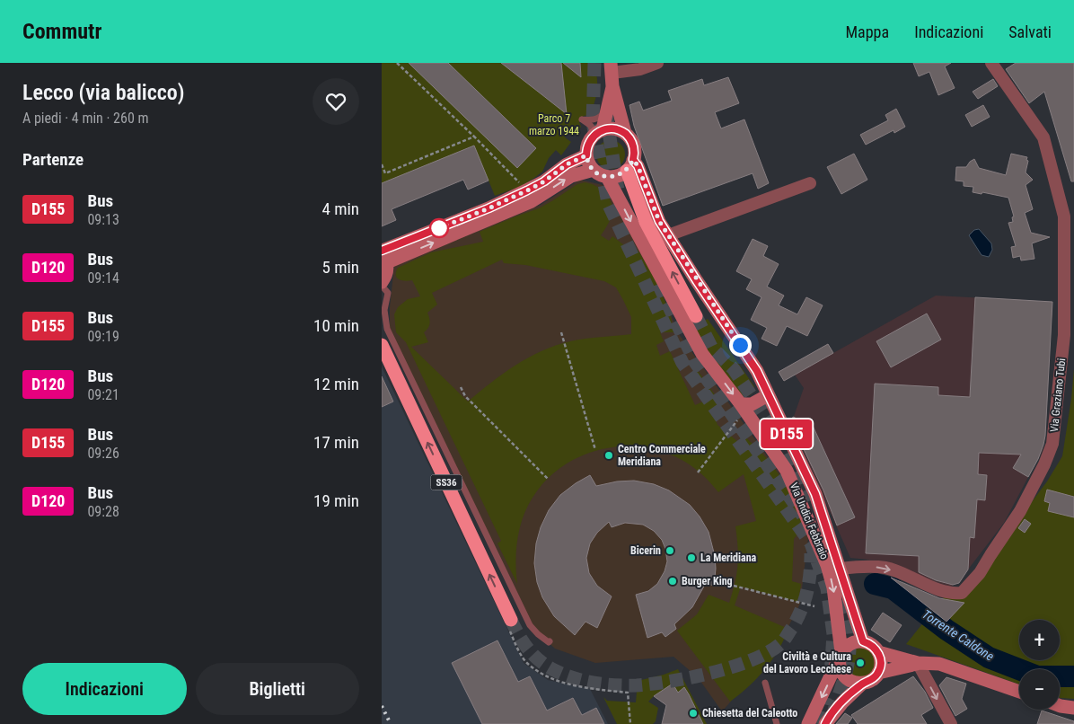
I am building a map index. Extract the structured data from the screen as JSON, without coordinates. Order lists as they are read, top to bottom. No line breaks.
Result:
{"streets":{"highway":["SS36"],"street":["Via Graziano Tubi","Via Undici Febbraio"]},"crossings":[["Via Graziano Tubi","Via Undici Febbraio"]],"water":["Torrente Caldone"],"parks":["Parco 7 marzo 1944"],"places":["Centro Commerciale Meridiana","Bicerin","La Meridiana","Burger King","Civiltà e Cultura del Lavoro Lecchese","Chiesetta del Caleotto"],"lines":["bus line D155"],"page":{"header":"Commutr","nav":["Mappa","Indicazioni","Salvati"],"heading":[["Lecco (via balicco)","A piedi · 4 min · 260 m"],"Partenze"],"on_map":"D155","list":[{"mark":"D155","name":"Bus","note":"09:13","value":"4 min"},{"mark":"D120","name":"Bus","note":"09:14","value":"5 min"},{"mark":"D155","name":"Bus","note":"09:19","value":"10 min"},{"mark":"D120","name":"Bus","note":"09:21","value":"12 min"},{"mark":"D155","name":"Bus","note":"09:26","value":"17 min"},{"mark":"D120","name":"Bus","note":"09:28","value":"19 min"}],"map_buttons":["+","−"],"buttons":["Indicazioni","Biglietti"]}}
